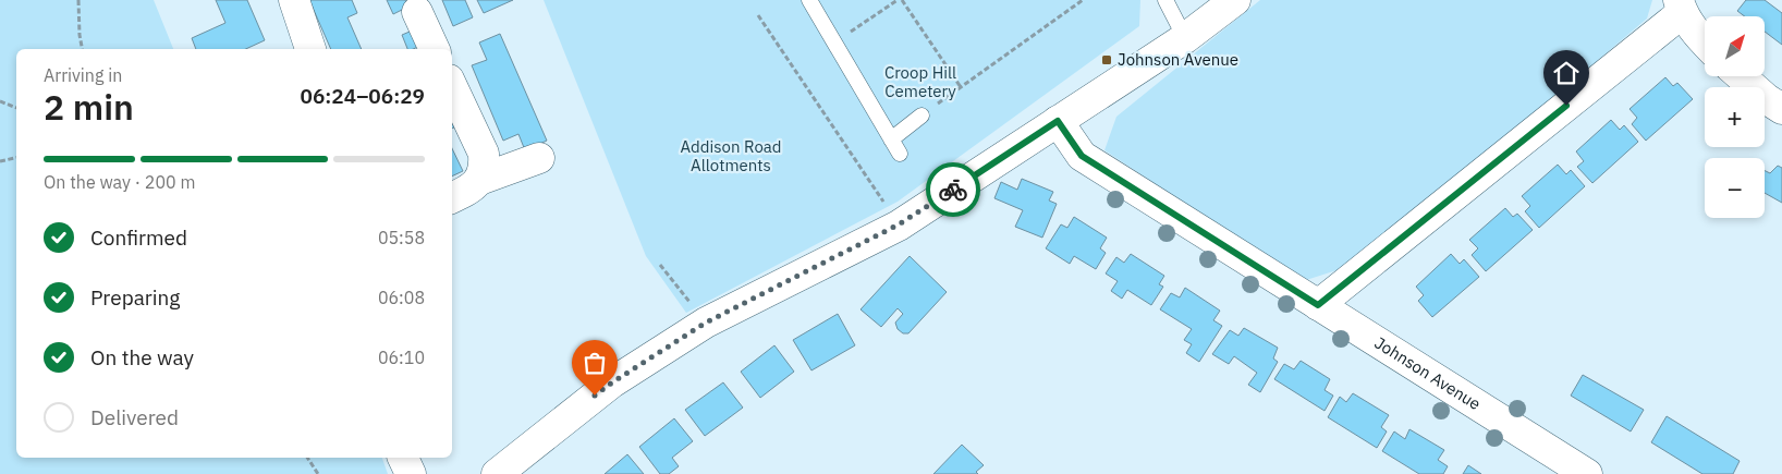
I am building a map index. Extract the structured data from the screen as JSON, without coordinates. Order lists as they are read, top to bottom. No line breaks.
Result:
{"streets":{"street":["Johnson Avenue"]},"parks":["Croop Hill Cemetery","Addison Road Allotments"],"places":{"transit":["Johnson Avenue"]},"north":"top right","page":{"map_buttons":["+","−"],"heading":["2 min","Arriving in","06:24–06:29"],"bar":"On the way · 200 m","list":[["Confirmed","05:58"],["Preparing","06:08"],["On the way","06:10"],"Delivered"]}}
